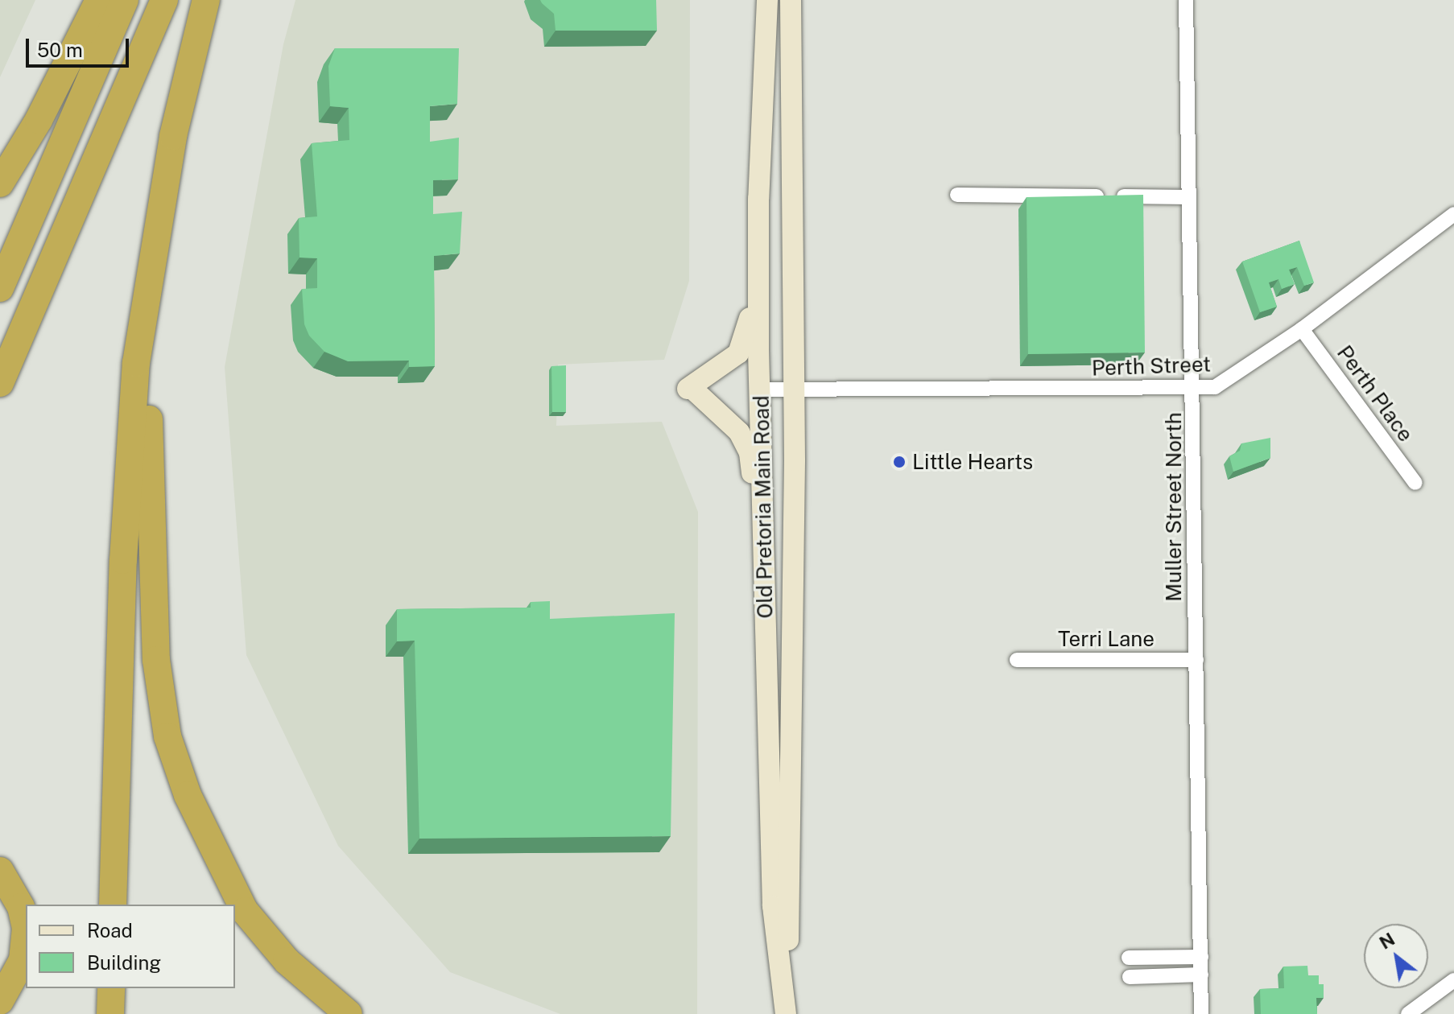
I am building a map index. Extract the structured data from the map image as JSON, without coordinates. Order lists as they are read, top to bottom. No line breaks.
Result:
{"streets":{"main road":["Old Pretoria Main Road"],"street":["Perth Street","Perth Place","Muller Street North","Terri Lane"]},"crossings":[["Perth Street","Perth Place"],["Perth Street","Old Pretoria Main Road"],["Perth Street","Muller Street North"],["Muller Street North","Terri Lane"]],"places":["Little Hearts"],"legend":["Road","Building"],"scale_bar":"50 m","north":"top left"}
